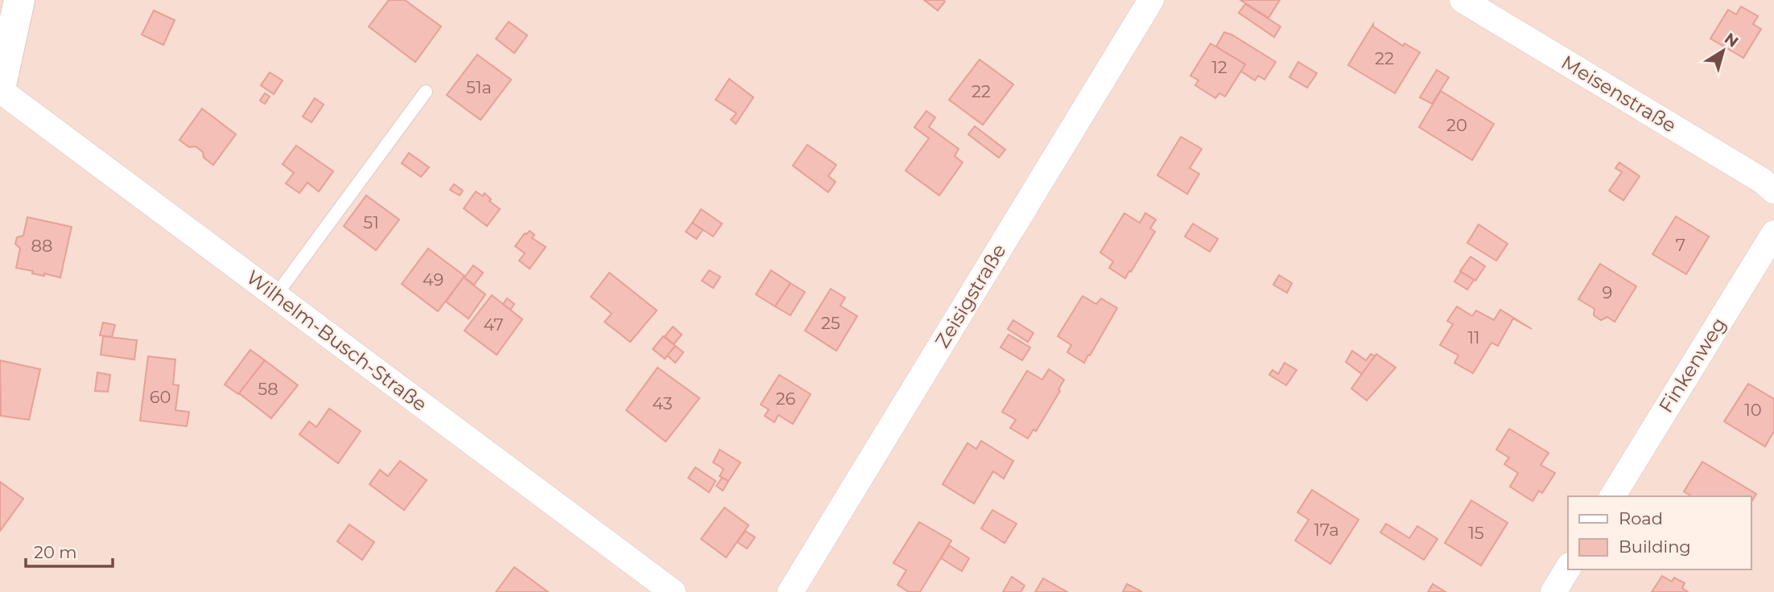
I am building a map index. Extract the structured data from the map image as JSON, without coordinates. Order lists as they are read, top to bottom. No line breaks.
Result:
{"streets":{"street":["Meisenstraße","Zeisigstraße","Wilhelm-Busch-Straße","Finkenweg"]},"house_numbers":["22","12","51a","22","20","51","7","88","49","9","25","47","11","58","60","26","43","10","17a","15"],"legend":["Road","Building"],"scale_bar":"20 m","north":"top right"}
